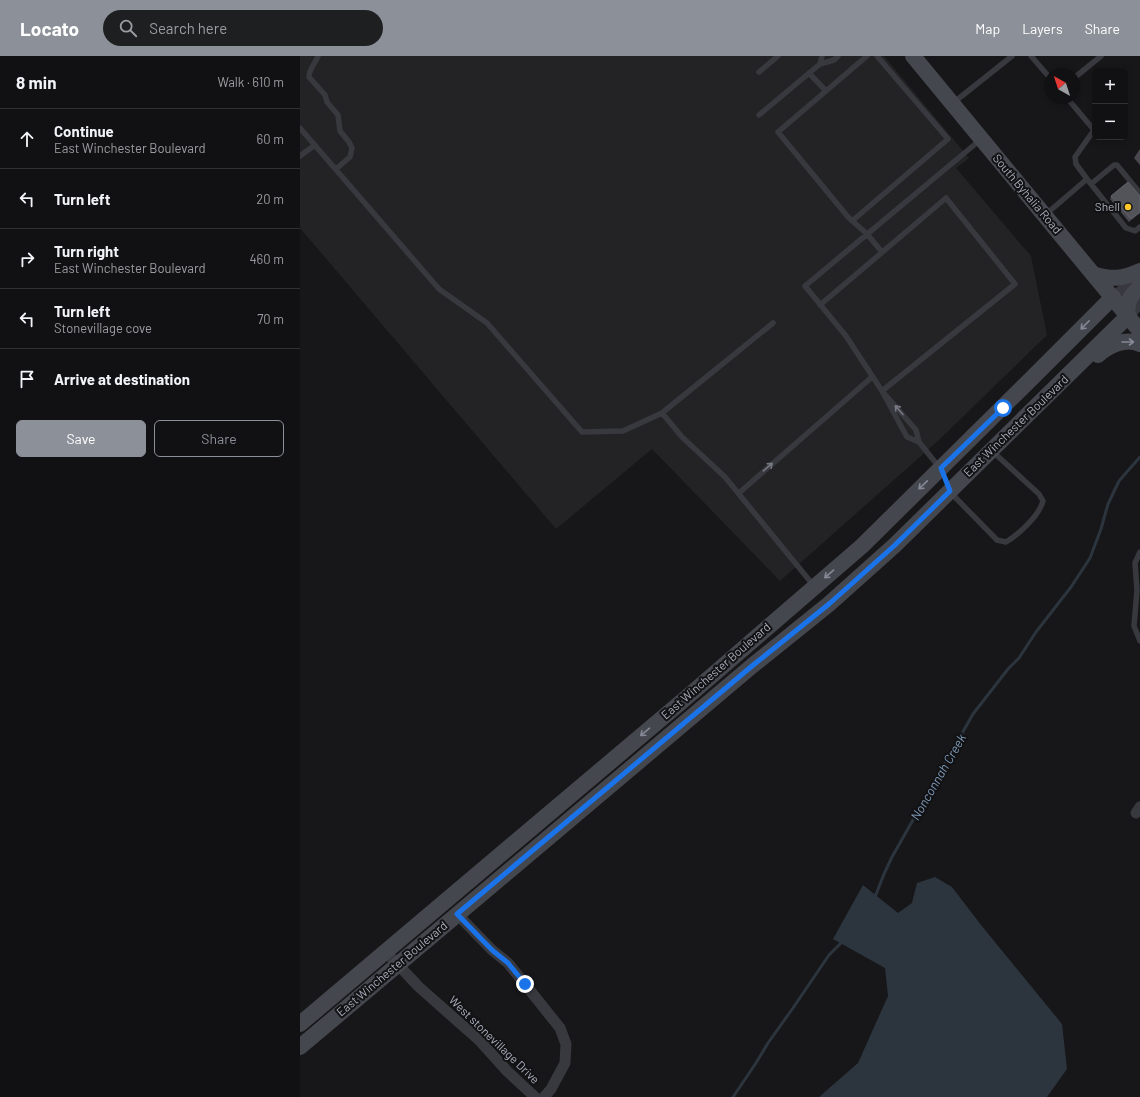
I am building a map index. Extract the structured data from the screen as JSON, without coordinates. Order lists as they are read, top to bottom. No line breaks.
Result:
{"streets":{"main road":["South Byhalia Road","East Winchester Boulevard"],"street":["West stonevillage Drive"]},"crossings":[["South Byhalia Road","East Winchester Boulevard"],["East Winchester Boulevard","West stonevillage Drive"]],"water":["Nonconnah Creek"],"places":["Shell"],"north":"top left","page":{"header":"Locato","search":"Search here","nav":["Map","Layers","Share"],"heading":["8 min","Walk · 610 m"],"map_buttons":["+","−"],"list":[["Continue","East Winchester Boulevard","60 m"],["Turn left","20 m"],["Turn right","East Winchester Boulevard","460 m"],["Turn left","Stonevillage cove","70 m"],"Arrive at destination"],"buttons":["Save","Share"]}}
